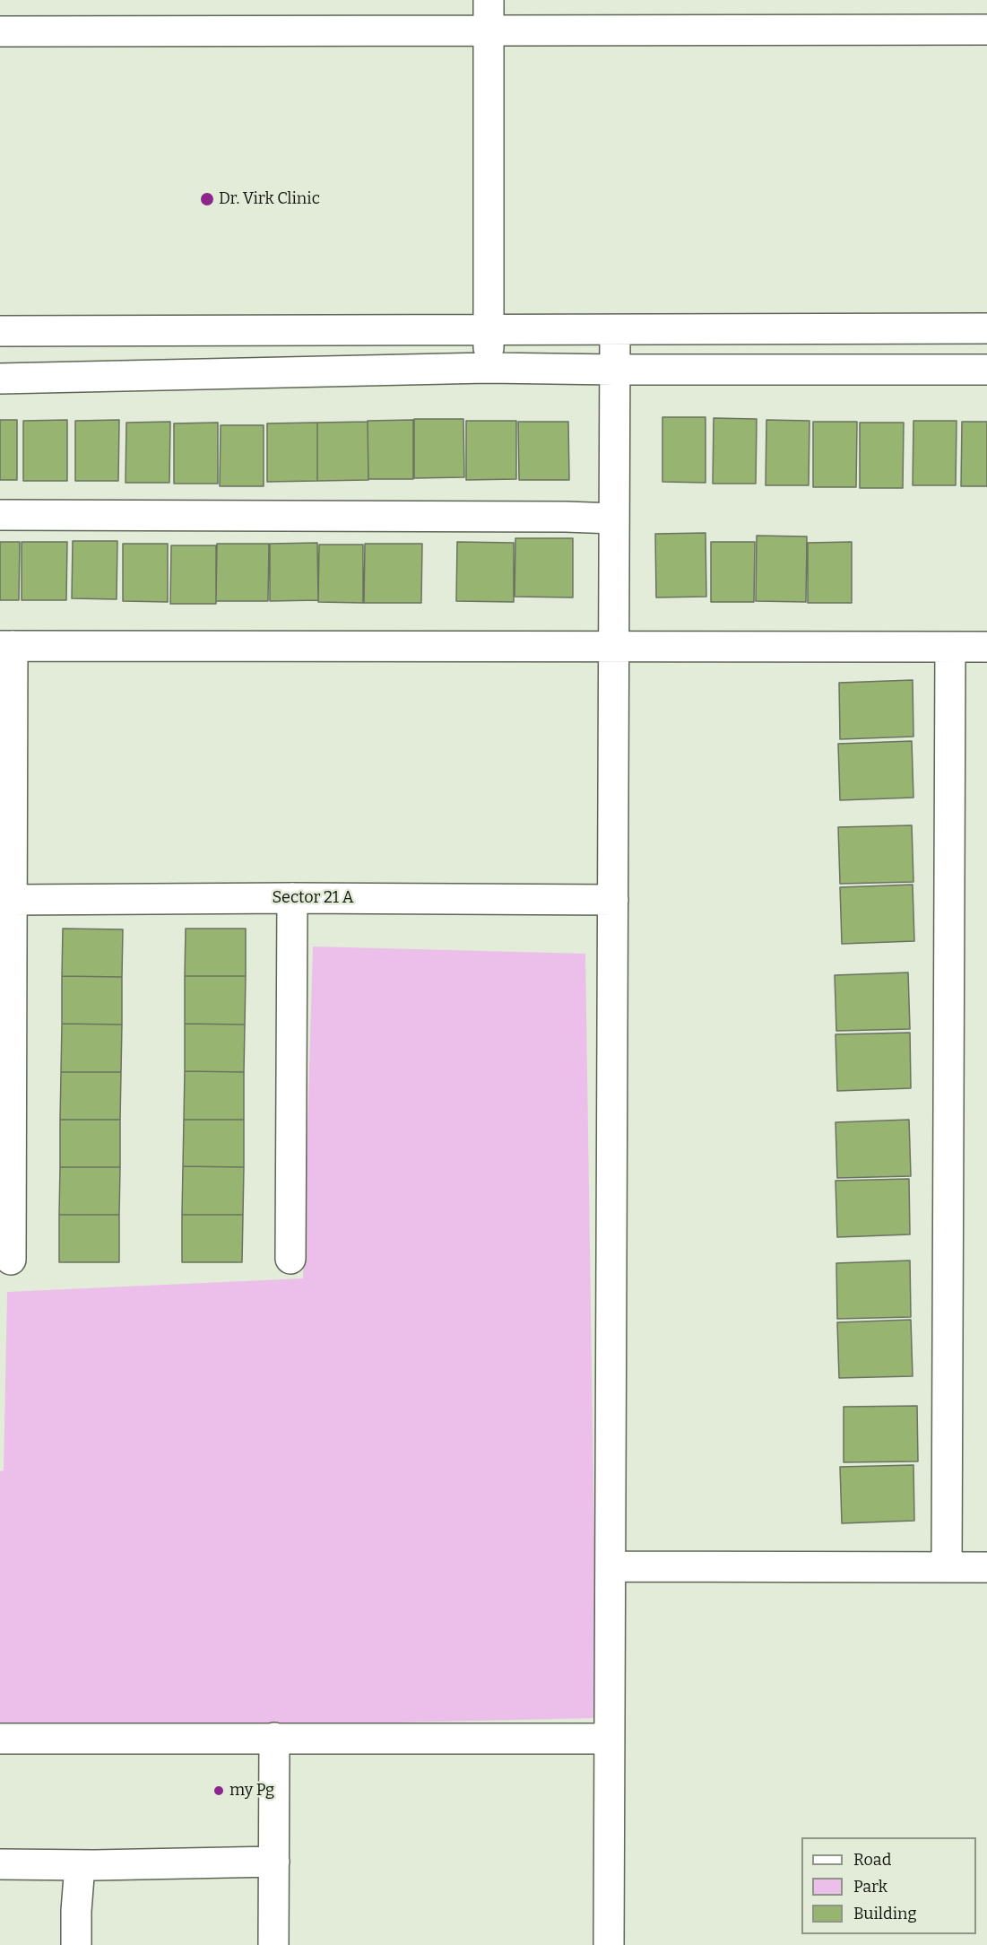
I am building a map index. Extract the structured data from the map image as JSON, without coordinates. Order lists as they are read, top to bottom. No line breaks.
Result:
{"streets":{"street":["Sector 21 A"]},"places":["Dr. Virk Clinic","my Pg"],"legend":["Road","Park","Building"]}
